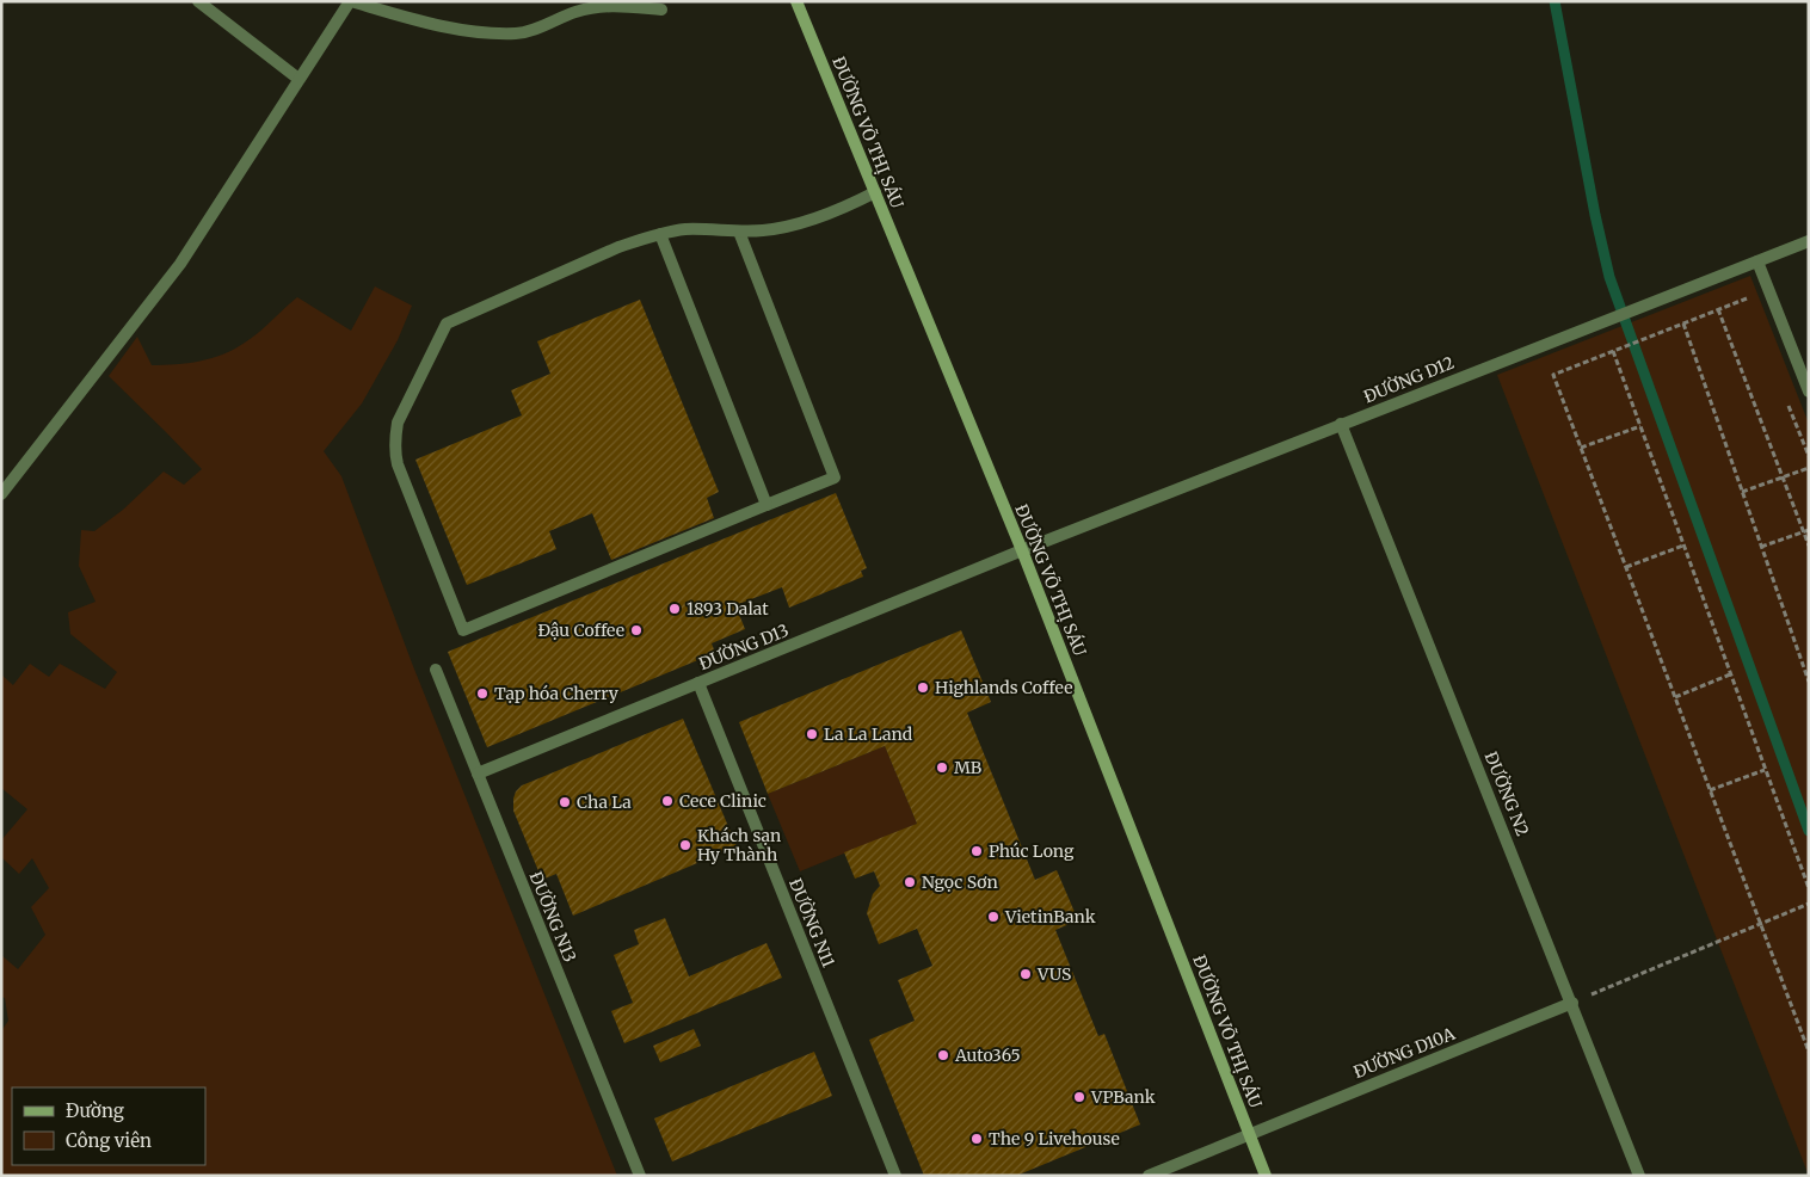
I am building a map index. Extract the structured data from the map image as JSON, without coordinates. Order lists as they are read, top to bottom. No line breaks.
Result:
{"streets":{"main road":["ĐƯỜNG VÕ THỊ SÁU"],"street":["ĐƯỜNG D12","ĐƯỜNG D13","ĐƯỜNG N2","ĐƯỜNG N13","ĐƯỜNG N11","ĐƯỜNG D10A"]},"crossings":[["ĐƯỜNG VÕ THỊ SÁU","ĐƯỜNG D12"],["ĐƯỜNG VÕ THỊ SÁU","ĐƯỜNG D13"],["ĐƯỜNG VÕ THỊ SÁU","ĐƯỜNG D10A"],["ĐƯỜNG D12","ĐƯỜNG D13"],["ĐƯỜNG D12","ĐƯỜNG N2"],["ĐƯỜNG D13","ĐƯỜNG N13"],["ĐƯỜNG D13","ĐƯỜNG N11"],["ĐƯỜNG N2","ĐƯỜNG D10A"]],"places":["1893 Dalat","Đậu Coffee","Highlands Coffee","Tạp hóa Cherry","La La Land","MB","Cece Clinic","Cha La","Khách sạn Hy Thành","Phúc Long","Ngọc Sơn","VietinBank","VUS","Auto365","VPBank","The 9 Livehouse"],"legend":["Đường","Công viên"]}
